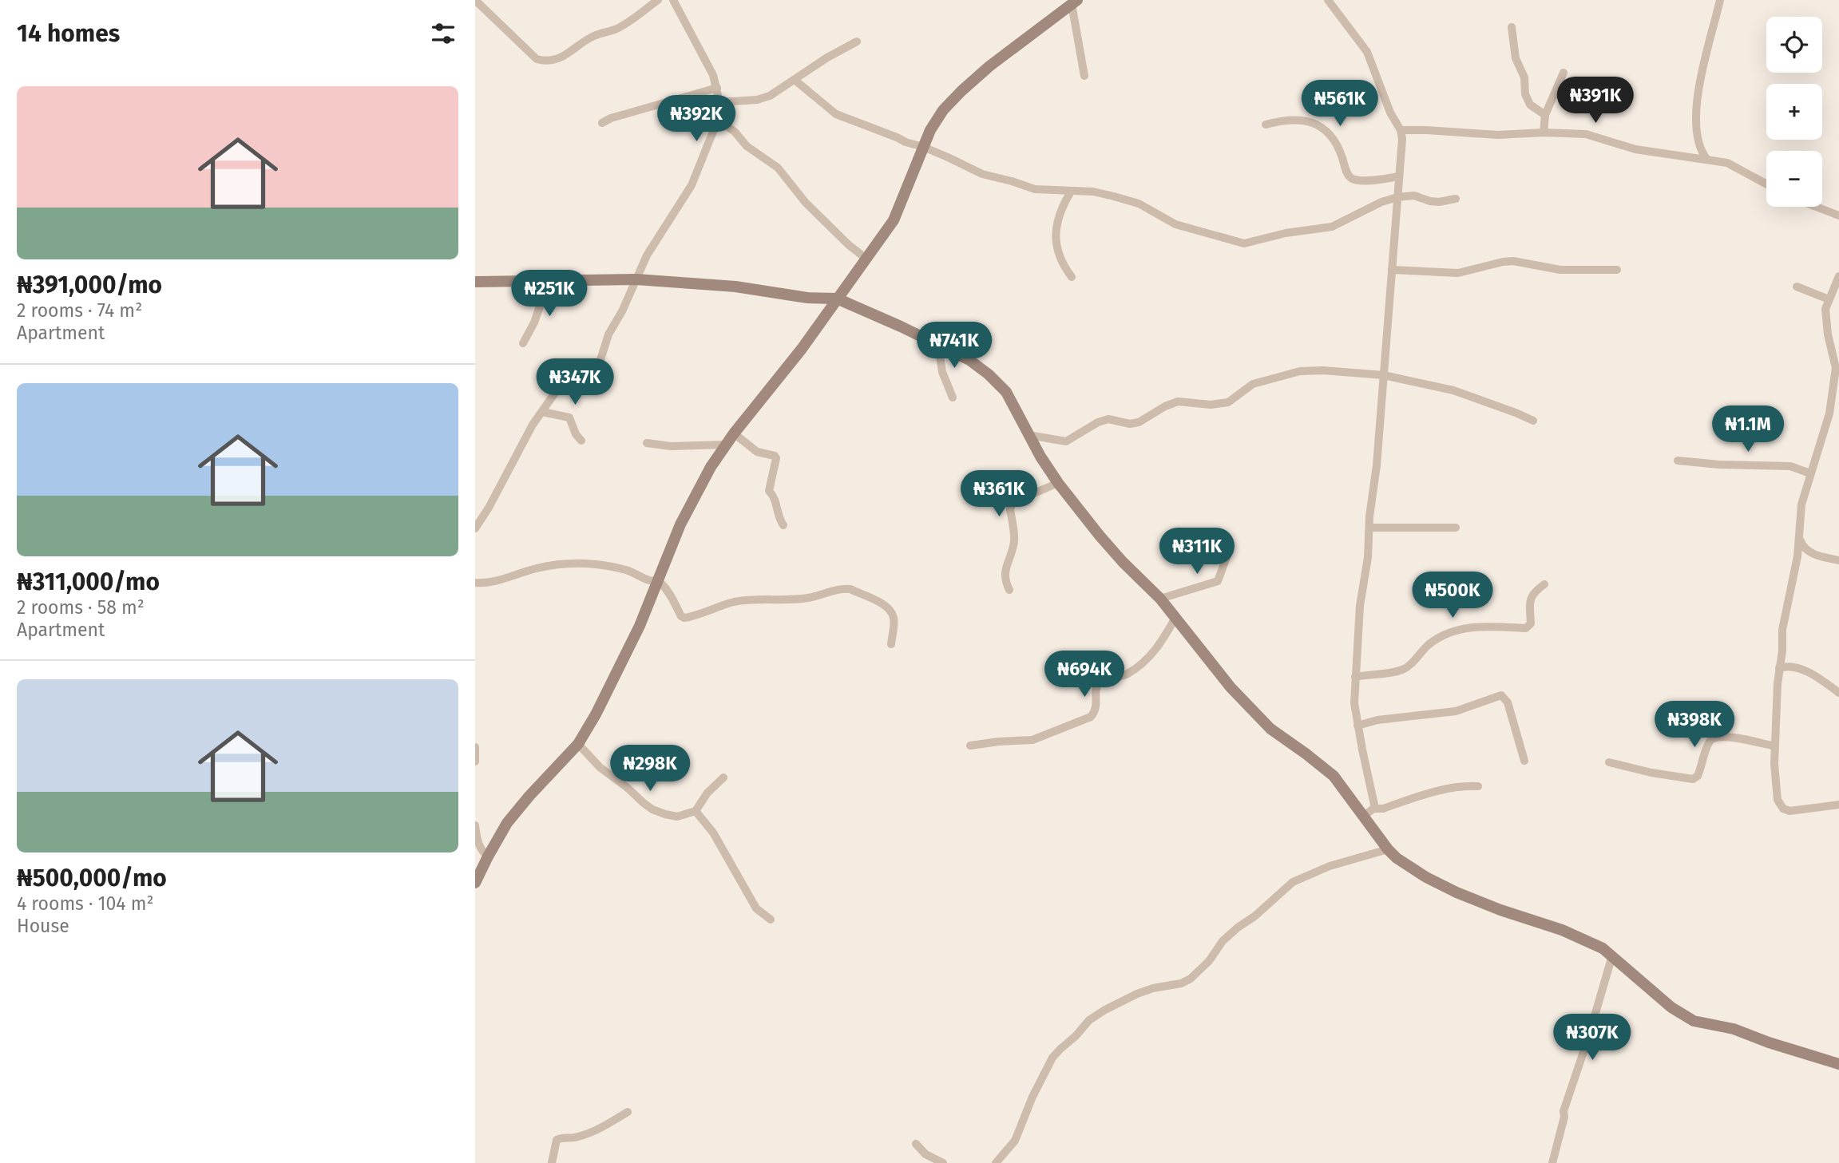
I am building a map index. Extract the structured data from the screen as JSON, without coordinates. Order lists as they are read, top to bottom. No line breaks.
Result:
{"page":{"heading":"14 homes","map_buttons":["+","−"],"list":[{"name":"₦391,000/mo","note":"2 rooms · 74 m² · Apartment"},{"name":"₦311,000/mo","note":"2 rooms · 58 m² · Apartment"},{"name":"₦500,000/mo","note":"4 rooms · 104 m² · House"}],"price":["₦391K","₦561K","₦392K","₦251K","₦741K","₦347K","₦1.1M","₦361K","₦311K","₦500K","₦694K","₦398K","₦298K","₦307K"]}}
